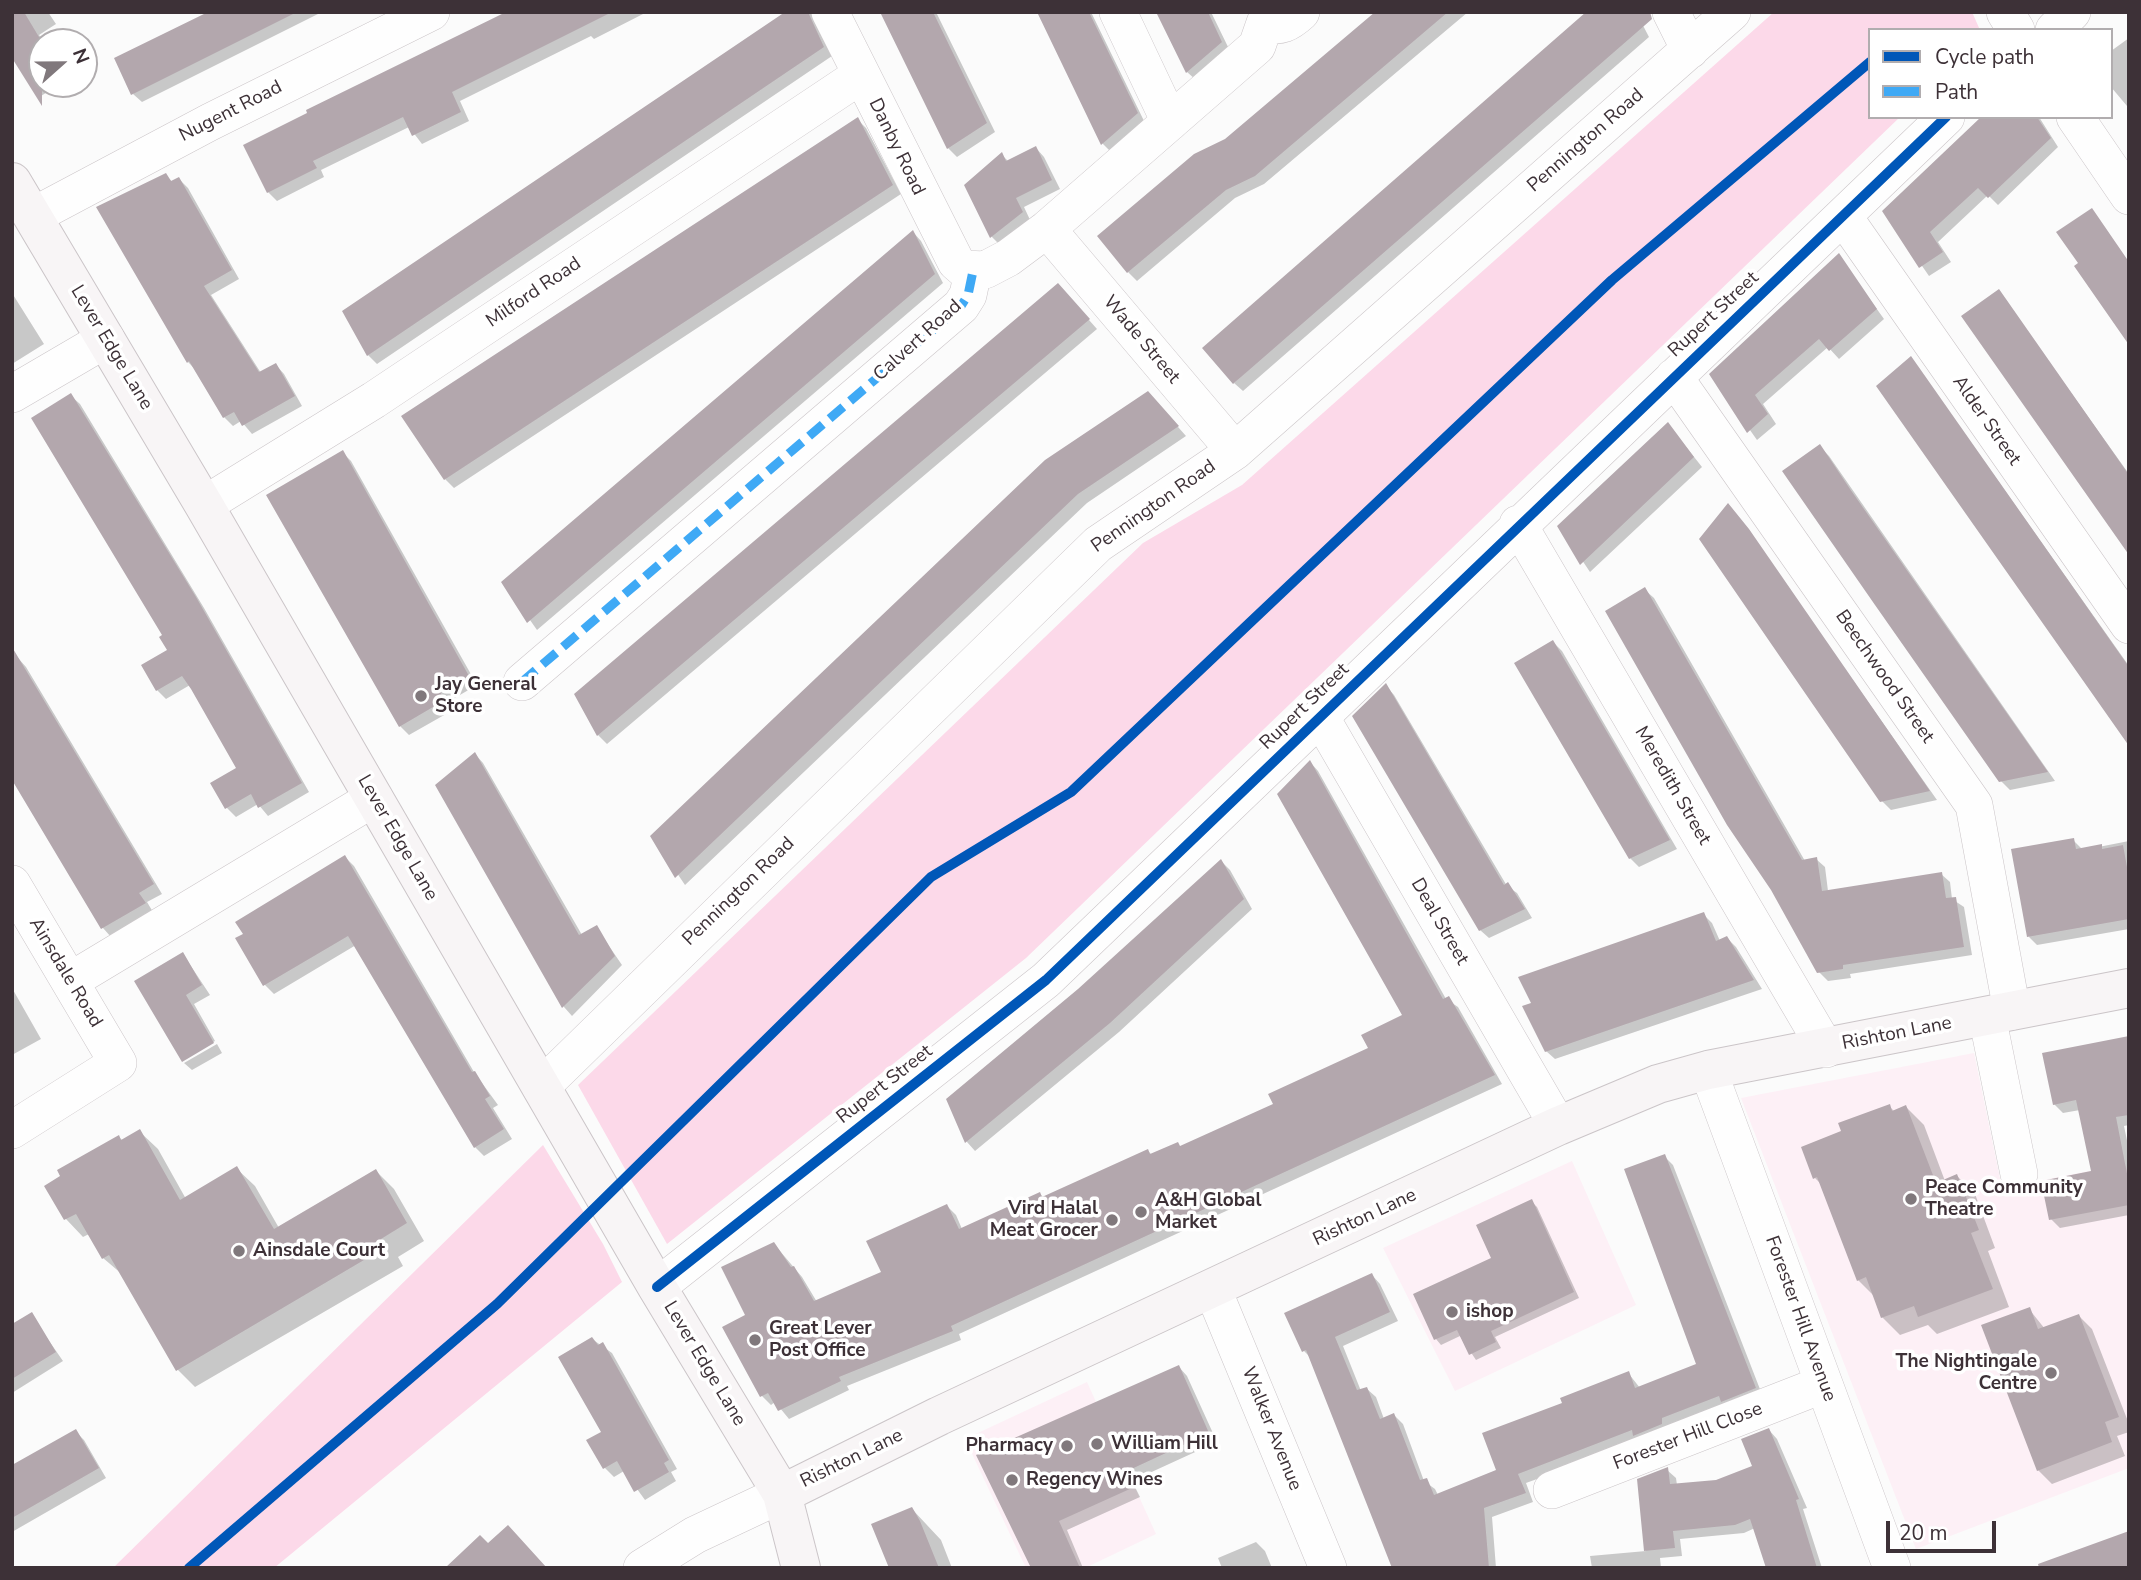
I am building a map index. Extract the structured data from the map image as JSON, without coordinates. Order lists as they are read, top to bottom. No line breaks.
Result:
{"streets":{"street":["Nugent Road","Pennington Road","Danby Road","Milford Road","Rupert Street","Wade Street","Calvert Road","Lever Edge Lane","Alder Street","Beechwood Street","Meredith Street","Deal Street","Ainsdale Road","Rishton Lane","Forester Hill Avenue","Walker Avenue","Forester Hill Close"]},"crossings":[["Nugent Road","Lever Edge Lane"],["Pennington Road","Wade Street"],["Pennington Road","Lever Edge Lane"],["Danby Road","Milford Road"],["Danby Road","Calvert Road"],["Milford Road","Lever Edge Lane"],["Rupert Street","Lever Edge Lane"],["Rupert Street","Alder Street"],["Rupert Street","Beechwood Street"],["Rupert Street","Meredith Street"],["Rupert Street","Deal Street"],["Lever Edge Lane","Rishton Lane"],["Beechwood Street","Rishton Lane"],["Meredith Street","Rishton Lane"],["Deal Street","Rishton Lane"],["Rishton Lane","Forester Hill Avenue"],["Rishton Lane","Walker Avenue"],["Forester Hill Avenue","Forester Hill Close"]],"places":["Jay General Store","Peace Community Theatre","A&H Global Market","Vird Halal Meat Grocer","Ainsdale Court","ishop","Great Lever Post Office","The Nightingale Centre","William Hill","Pharmacy","Regency Wines"],"legend":["Cycle path","Path"],"scale_bar":"20 m","north":"right"}
